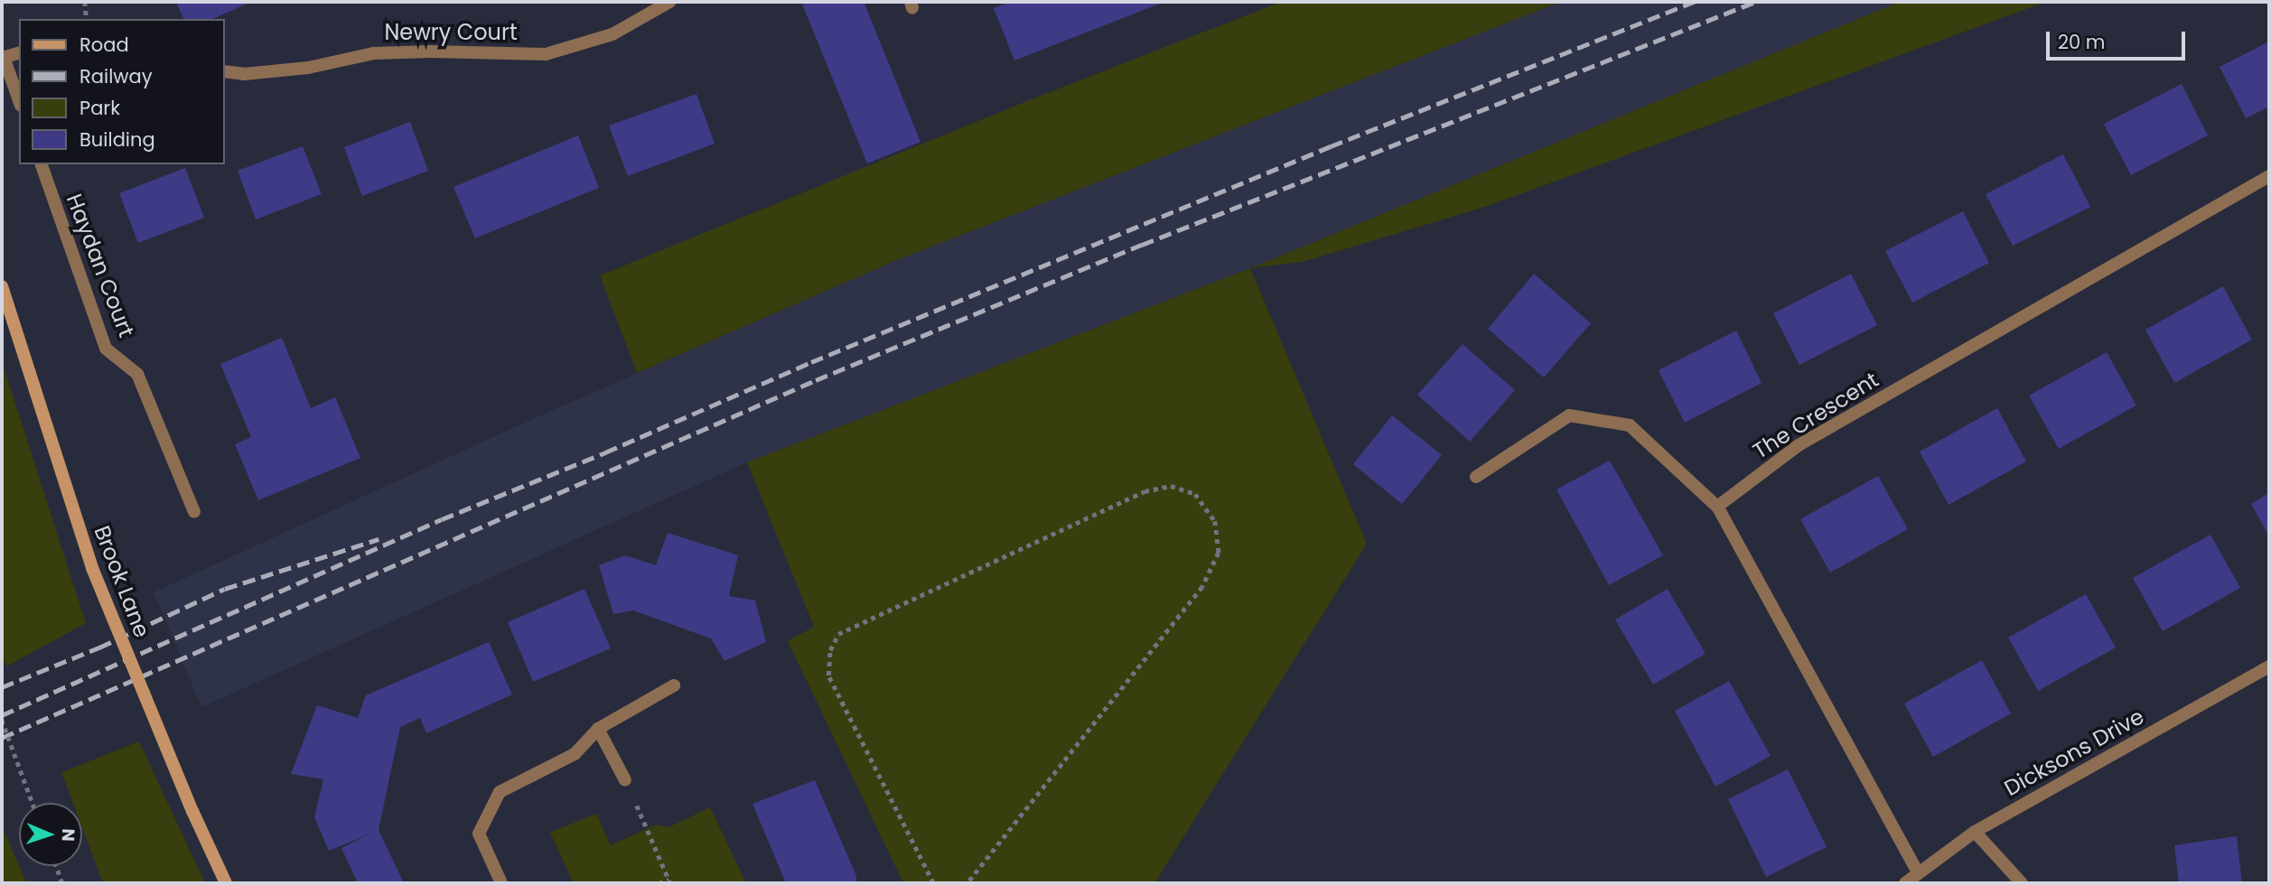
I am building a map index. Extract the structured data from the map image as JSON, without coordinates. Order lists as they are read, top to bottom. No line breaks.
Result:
{"streets":{"street":["Newry Court","Haydan Court","The Crescent","Brook Lane","Dicksons Drive"]},"legend":["Road","Railway","Park","Building"],"scale_bar":"20 m","north":"right"}
